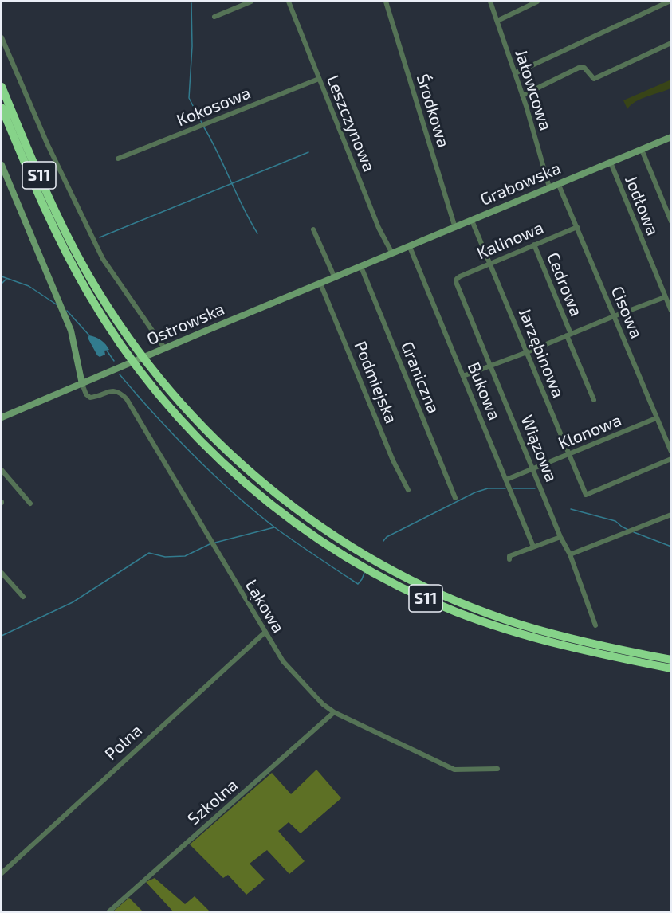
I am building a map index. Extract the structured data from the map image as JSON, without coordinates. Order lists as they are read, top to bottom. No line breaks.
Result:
{"streets":{"highway":["S11"],"street":["Jałowcowa","Kokosowa","Środkowa","Leszczynowa","Grabowska","Jodłowa","Kalinowa","Cedrowa","Cisowa","Ostrowska","Jarzębinowa","Graniczna","Podmiejska","Bukowa","Klonowa","Wiązowa","Łąkowa","Polna","Szkolna"]},"crossings":[["Jałowcowa","Grabowska"],["Kokosowa","Leszczynowa"],["Środkowa","Grabowska"],["Leszczynowa","Grabowska"],["Grabowska","Jodłowa"],["Grabowska","Cisowa"],["Grabowska","Ostrowska"],["Grabowska","Jarzębinowa"],["Grabowska","Bukowa"],["Kalinowa","Cedrowa"],["Kalinowa","Cisowa"],["Kalinowa","Jarzębinowa"],["Kalinowa","Wiązowa"],["Cisowa","Klonowa"],["Ostrowska","Graniczna"],["Ostrowska","Podmiejska"],["Ostrowska","Łąkowa"],["Jarzębinowa","Klonowa"],["Bukowa","Klonowa"],["Klonowa","Wiązowa"],["Łąkowa","Polna"],["Łąkowa","Szkolna"]]}
